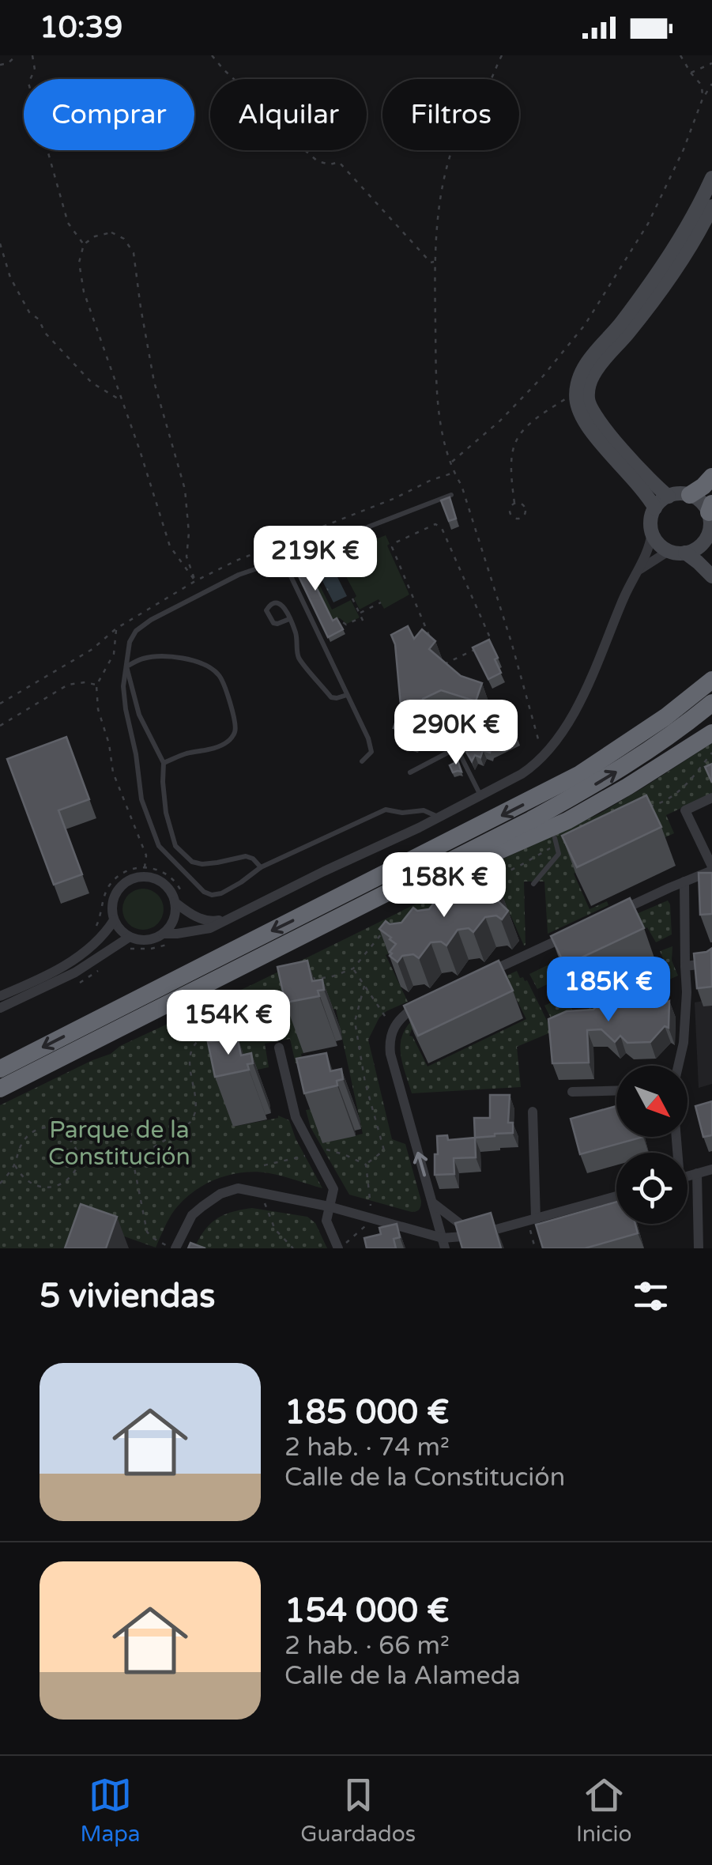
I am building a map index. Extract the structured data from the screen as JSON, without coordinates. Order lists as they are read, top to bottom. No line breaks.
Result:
{"parks":["Parque de la Constitución"],"north":"bottom right","page":{"status":"10:39","chip":["Comprar","Alquilar","Filtros"],"price":["219K €","290K €","158K €","185K €","154K €"],"heading":"5 viviendas","list":[{"name":"185 000 €","note":"2 hab. · 74 m² · Calle de la Constitución"},{"name":"154 000 €","note":"2 hab. · 66 m² · Calle de la Alameda"}],"tabs":["Mapa","Guardados","Inicio"]}}
